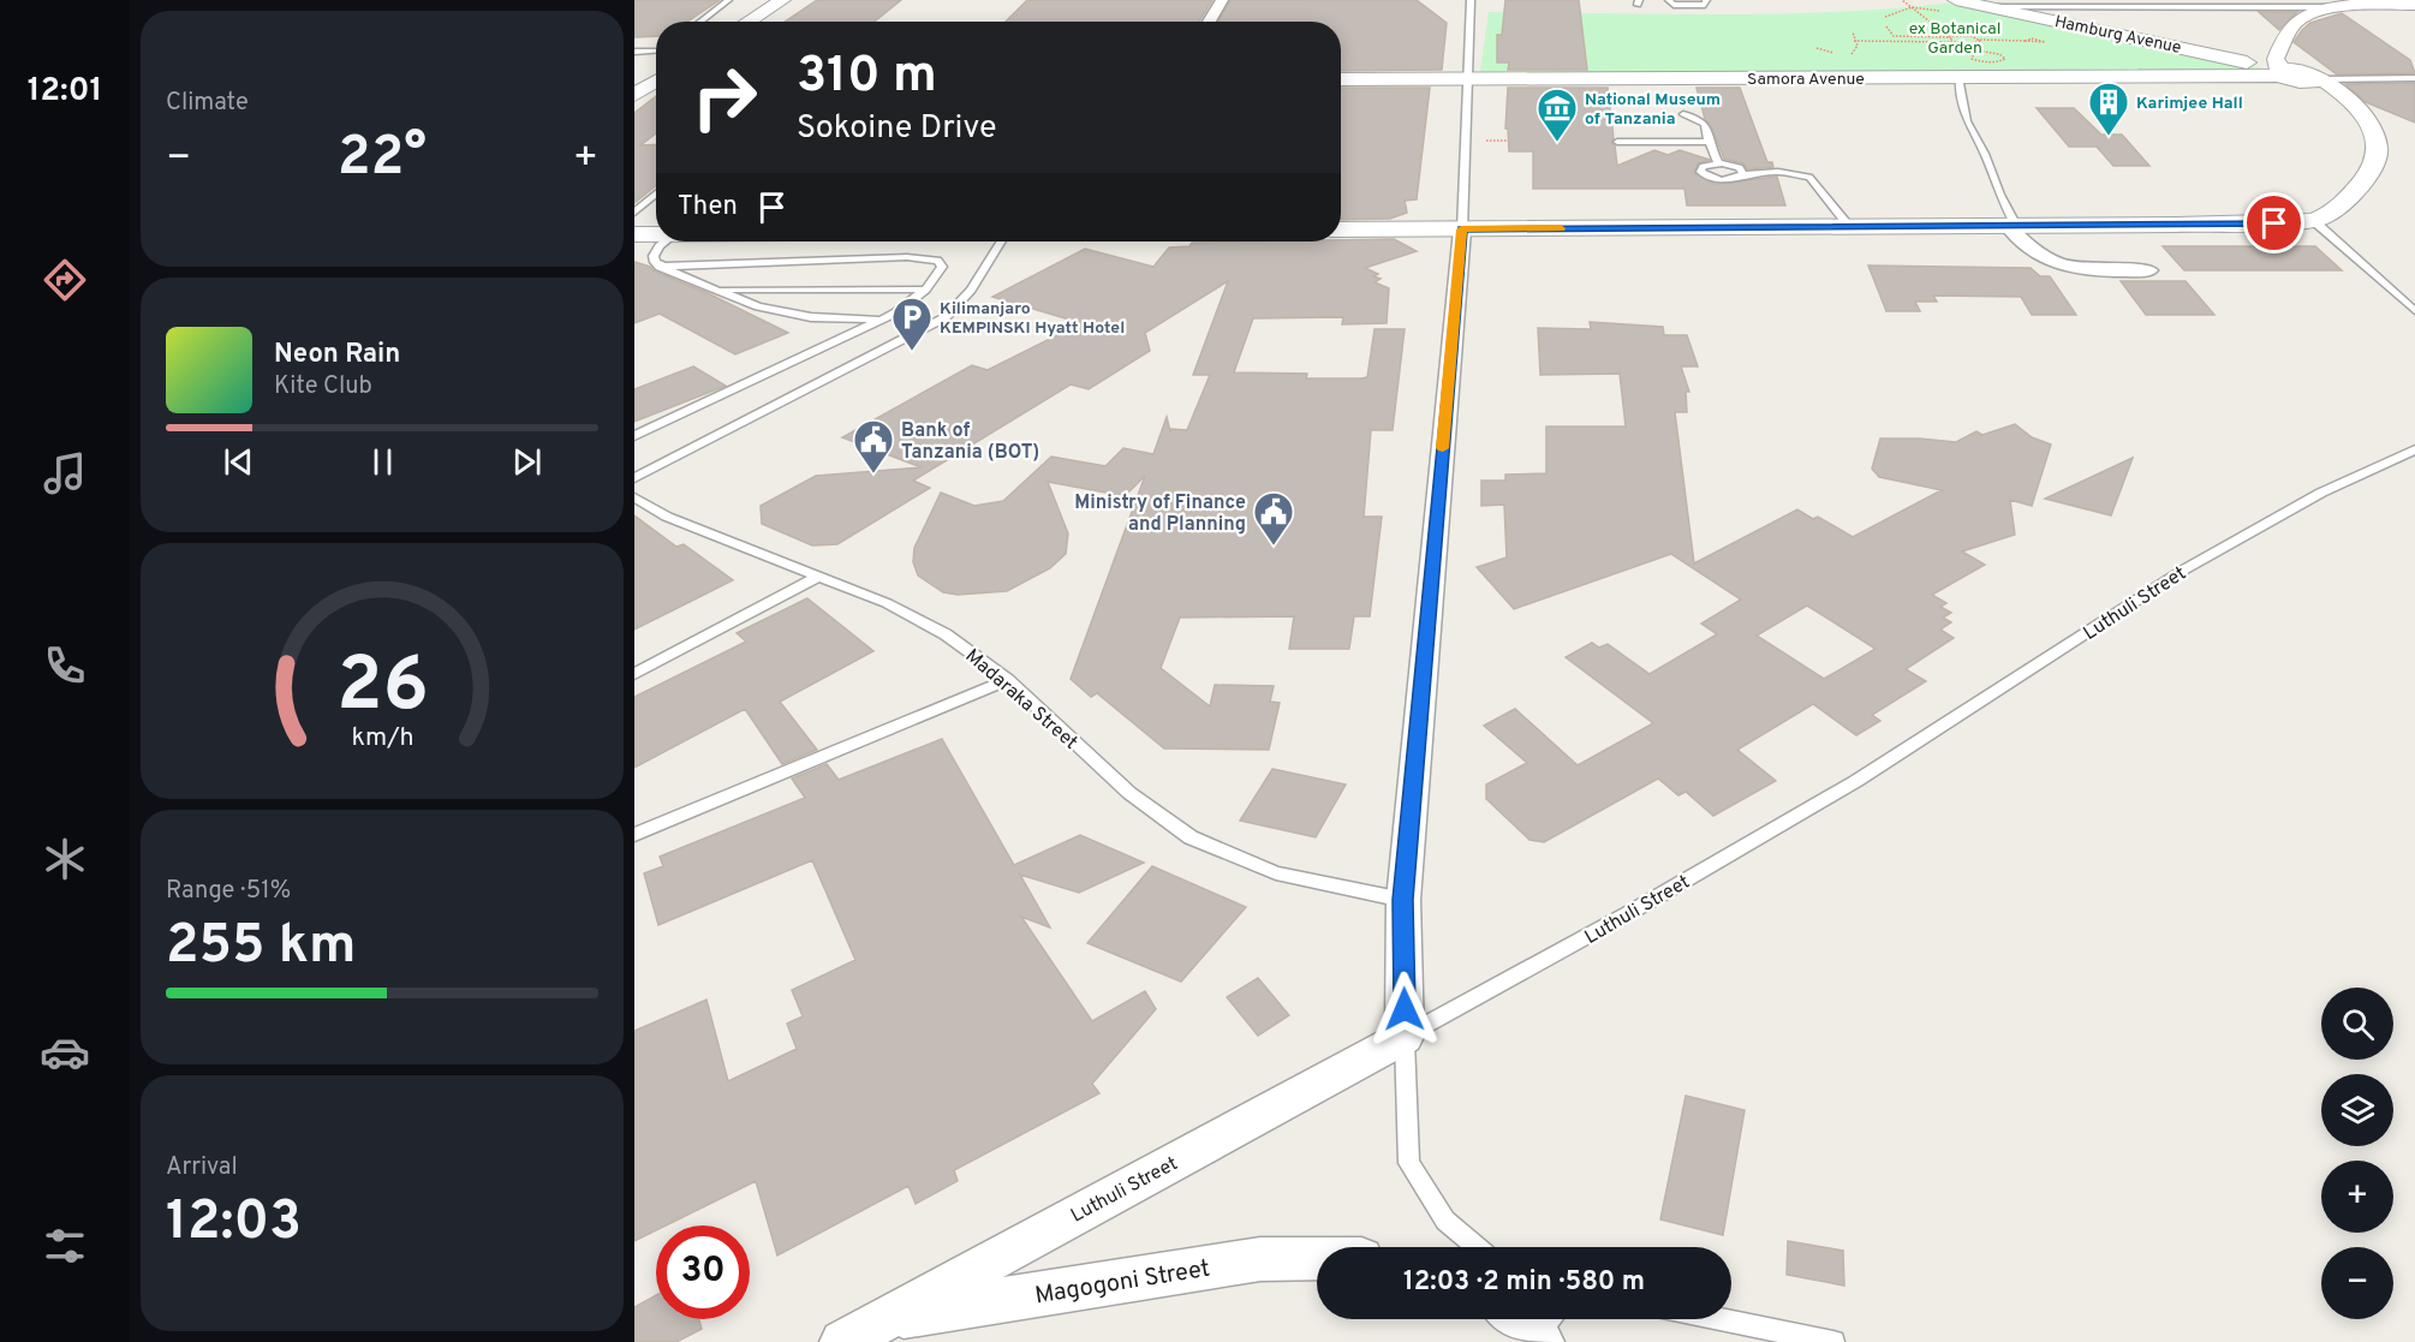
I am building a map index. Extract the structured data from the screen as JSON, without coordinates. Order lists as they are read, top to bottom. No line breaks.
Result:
{"streets":{"street":["Hamburg Avenue","Samora Avenue","Luthuli Street","Magogoni Street"],"lane":["Madaraka Street"]},"crossings":[["Hamburg Avenue","Samora Avenue"],["Luthuli Street","Magogoni Street"]],"parks":["ex Botanical Garden"],"places":{"building":["Karimjee Hall"],"museum":["National Museum of Tanzania"],"parking":["Kilimanjaro KEMPINSKI Hyatt Hotel"],"public building":["Bank of Tanzania (BOT)","Ministry of Finance and Planning"]},"page":{"tabs":"12:01","tile":["Climate",["Range · 51%","255 km"],["Arrival","12:03"]],"turn":["310 m","Sokoine Drive"],"heat":["−","22°","+"],"then":"Then","song":["Neon Rain","Kite Club"],"map_buttons":["+","−"],"limit":"30","trip":"12:03 · 2 min · 580 m","gauge":["26","km/h"]}}
